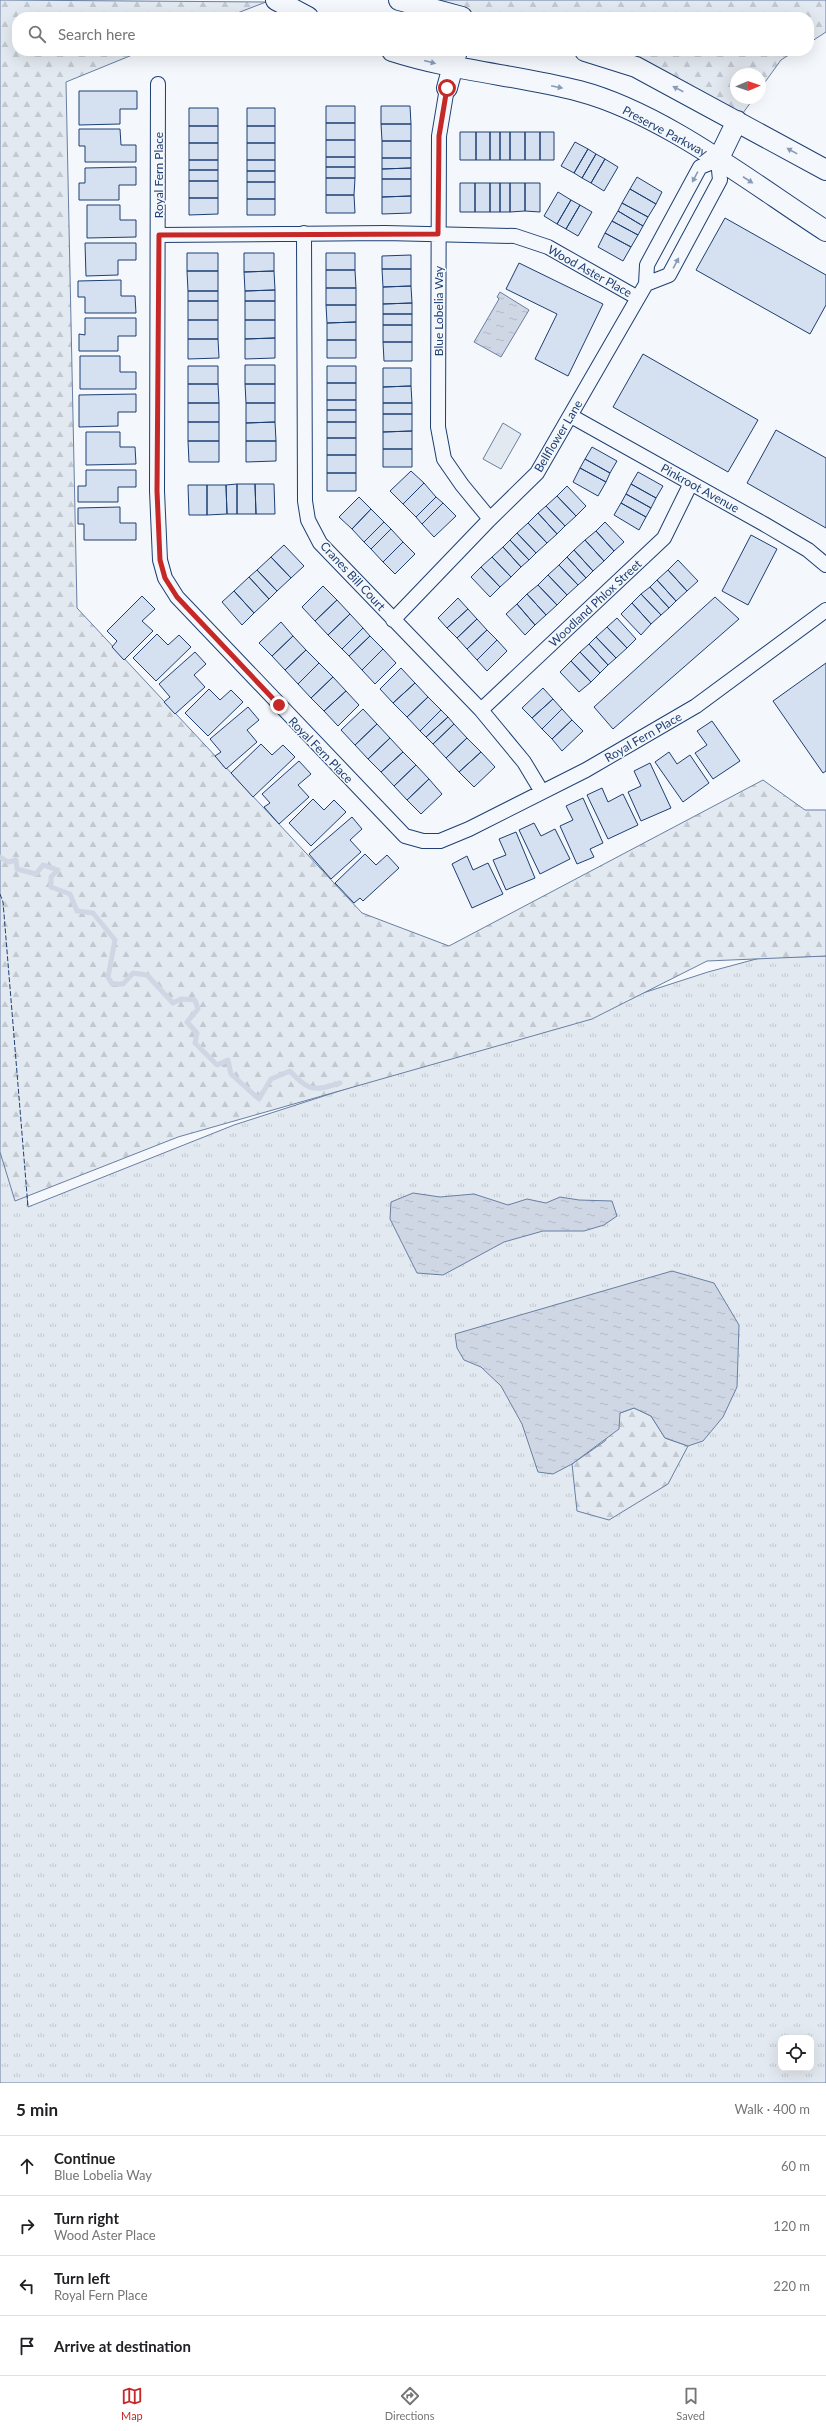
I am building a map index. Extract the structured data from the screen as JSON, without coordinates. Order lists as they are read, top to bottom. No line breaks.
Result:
{"streets":{"street":["Preserve Parkway","Royal Fern Place","Wood Aster Place","Blue Lobelia Way","Bellflower Lane","Pinkroot Avenue","Cranes Bill Court","Woodland Phlox Street"]},"crossings":[["Preserve Parkway","Bellflower Lane"],["Royal Fern Place","Wood Aster Place"],["Royal Fern Place","Cranes Bill Court"],["Wood Aster Place","Blue Lobelia Way"],["Wood Aster Place","Bellflower Lane"],["Wood Aster Place","Cranes Bill Court"],["Blue Lobelia Way","Bellflower Lane"],["Bellflower Lane","Pinkroot Avenue"],["Bellflower Lane","Cranes Bill Court"],["Pinkroot Avenue","Woodland Phlox Street"],["Cranes Bill Court","Woodland Phlox Street"]],"north":"right","page":{"search":"Search here","heading":["5 min","Walk · 400 m"],"list":[["Continue","Blue Lobelia Way","60 m"],["Turn right","Wood Aster Place","120 m"],["Turn left","Royal Fern Place","220 m"],"Arrive at destination"],"nav":["Map","Directions","Saved"]}}
